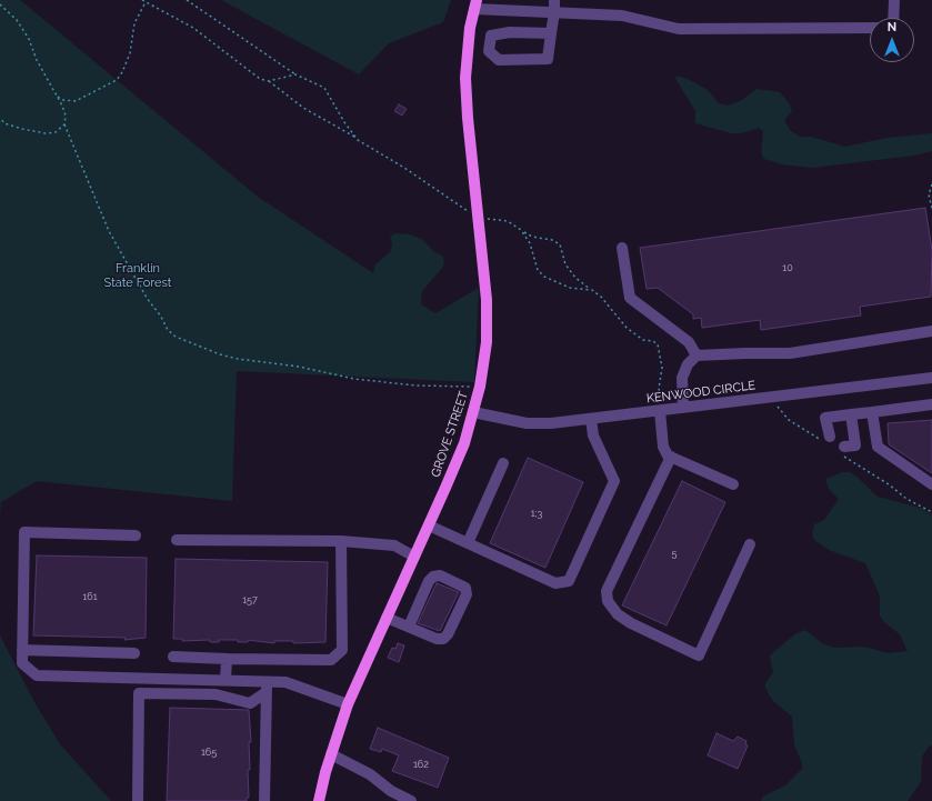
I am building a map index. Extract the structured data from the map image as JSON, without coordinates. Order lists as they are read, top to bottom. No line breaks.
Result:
{"streets":{"main road":["GROVE STREET"],"street":["KENWOOD CIRCLE"]},"crossings":[["KENWOOD CIRCLE","GROVE STREET"]],"parks":["Franklin State Forest"],"house_numbers":["10","1;3","5","161","157","165","162"],"north":"top"}
